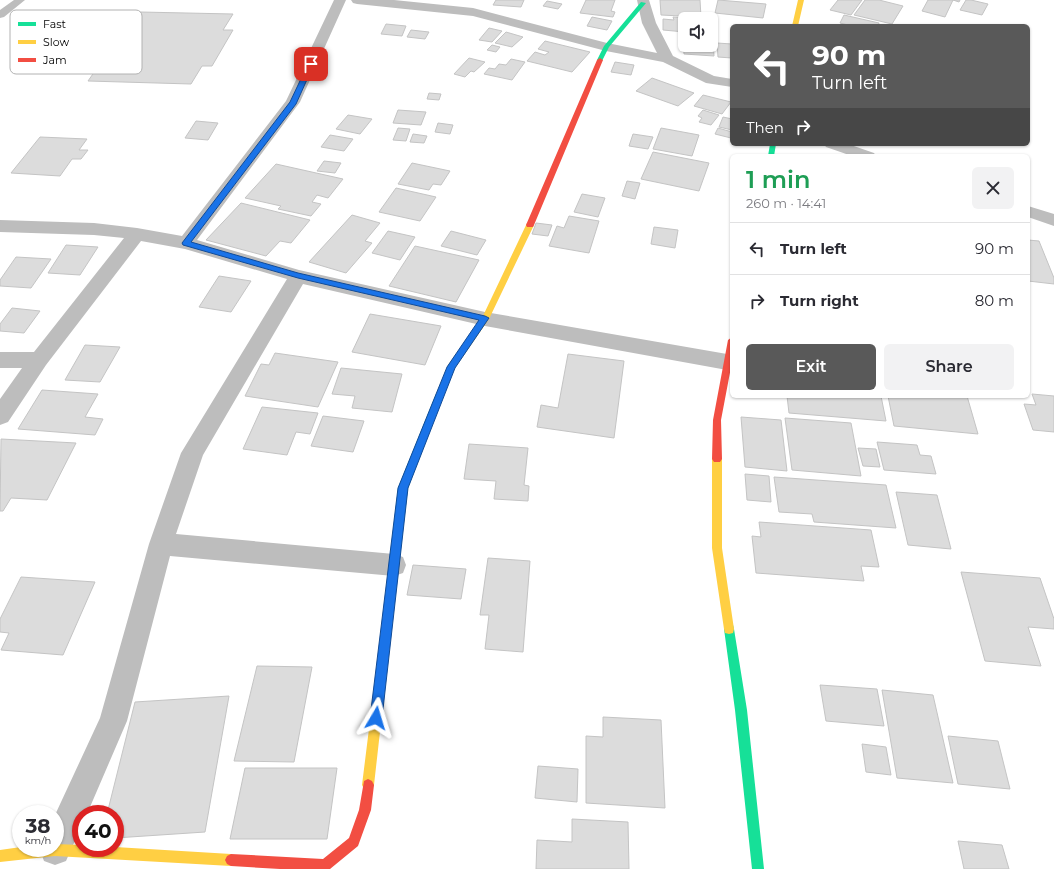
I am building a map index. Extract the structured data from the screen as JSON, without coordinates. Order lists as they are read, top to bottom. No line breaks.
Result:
{"legend":["Fast","Slow","Jam"],"page":{"turn":["90 m","Turn left"],"then":"Then","heading":["1 min","260 m · 14:41"],"list":[{"name":"Turn left","value":"90 m"},{"name":"Turn right","value":"80 m"}],"buttons":["Exit","Share"],"speed":"38 km/h","limit":"40"}}
